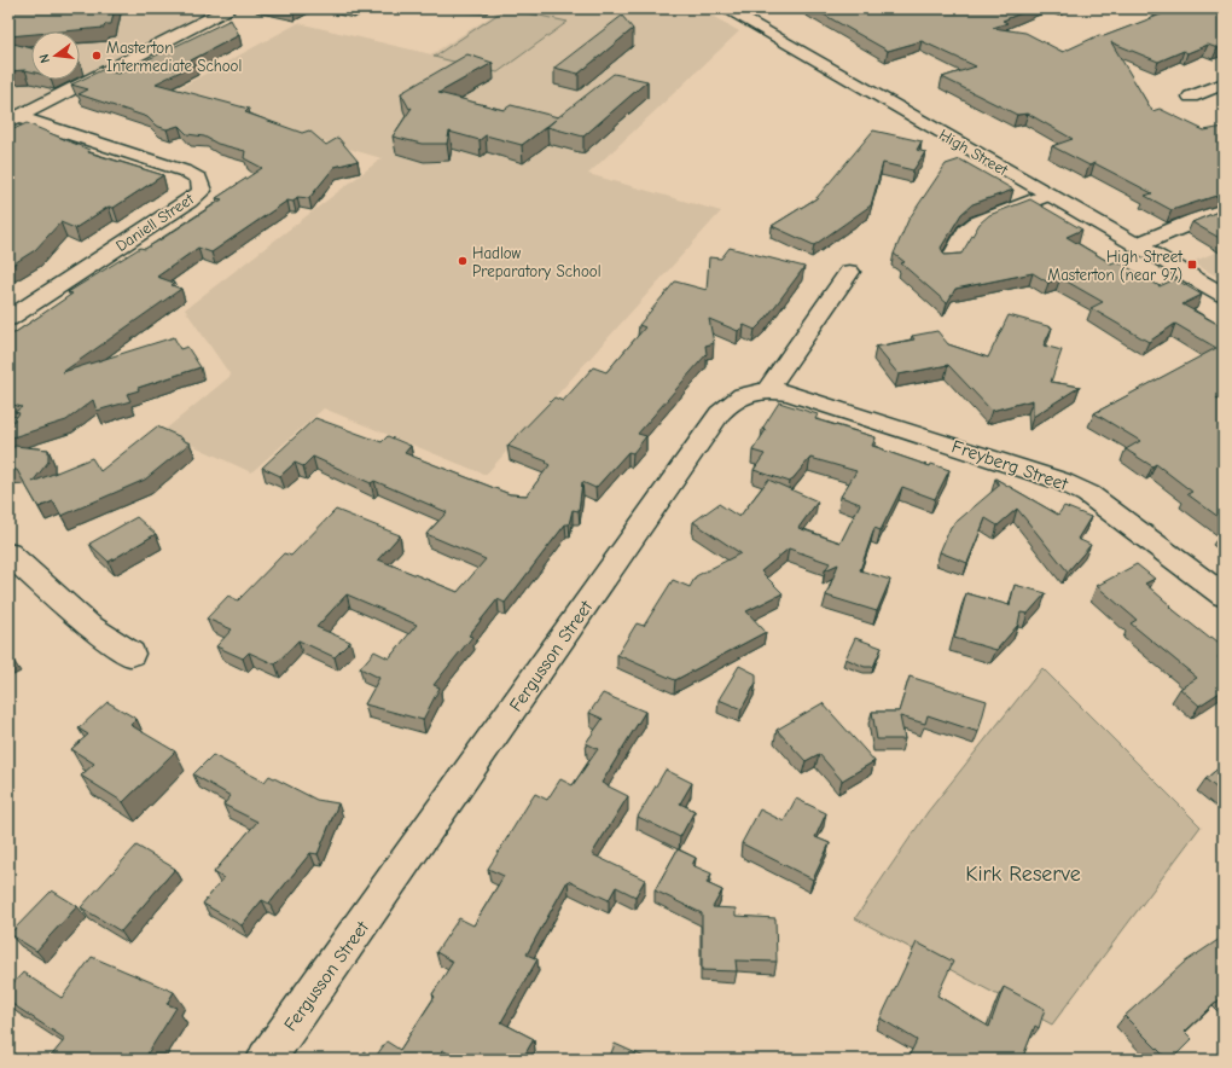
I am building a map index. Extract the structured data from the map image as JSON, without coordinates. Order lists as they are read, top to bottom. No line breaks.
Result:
{"streets":{"main road":["High Street","Daniell Street","Freyberg Street","Fergusson Street"]},"crossings":[["Freyberg Street","Fergusson Street"]],"parks":["Kirk Reserve"],"places":{"other":["Masterton Intermediate School","Hadlow Preparatory School"],"transit":["High Street Masterton (near 97)"]},"north":"left"}
